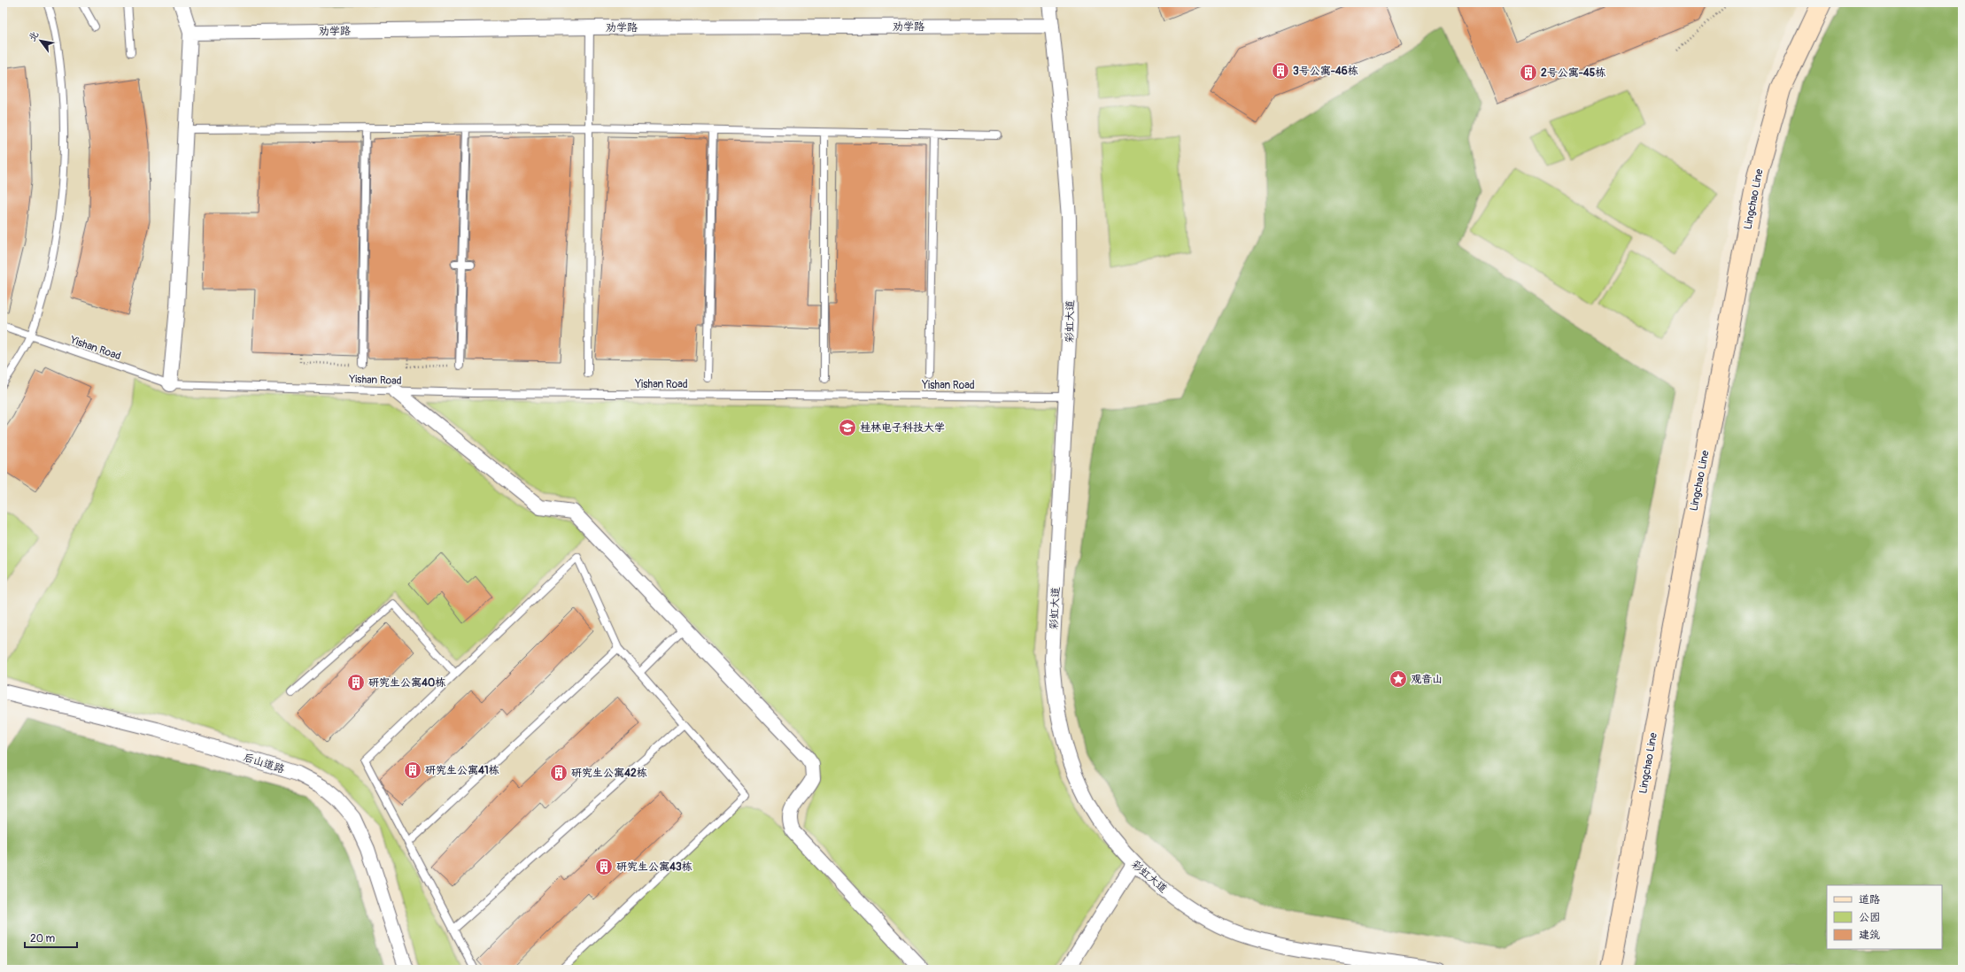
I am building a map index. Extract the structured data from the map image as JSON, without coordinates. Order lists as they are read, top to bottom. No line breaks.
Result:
{"streets":{"main road":["Lingchao Line"],"street":["劝学路","彩虹大道","后山道路"],"lane":["Yishan Road"]},"crossings":[["劝学路","彩虹大道"],["彩虹大道","Yishan Road"]],"places":{"building":["3号公寓-46栋","2号公寓-45栋","研究生公寓40栋","研究生公寓41栋","研究生公寓42栋","研究生公寓43栋"],"school or university":["桂林电子科技大学"],"place":["观音山"]},"legend":["道路","公园","建筑"],"scale_bar":"20 m","north":"top left"}
